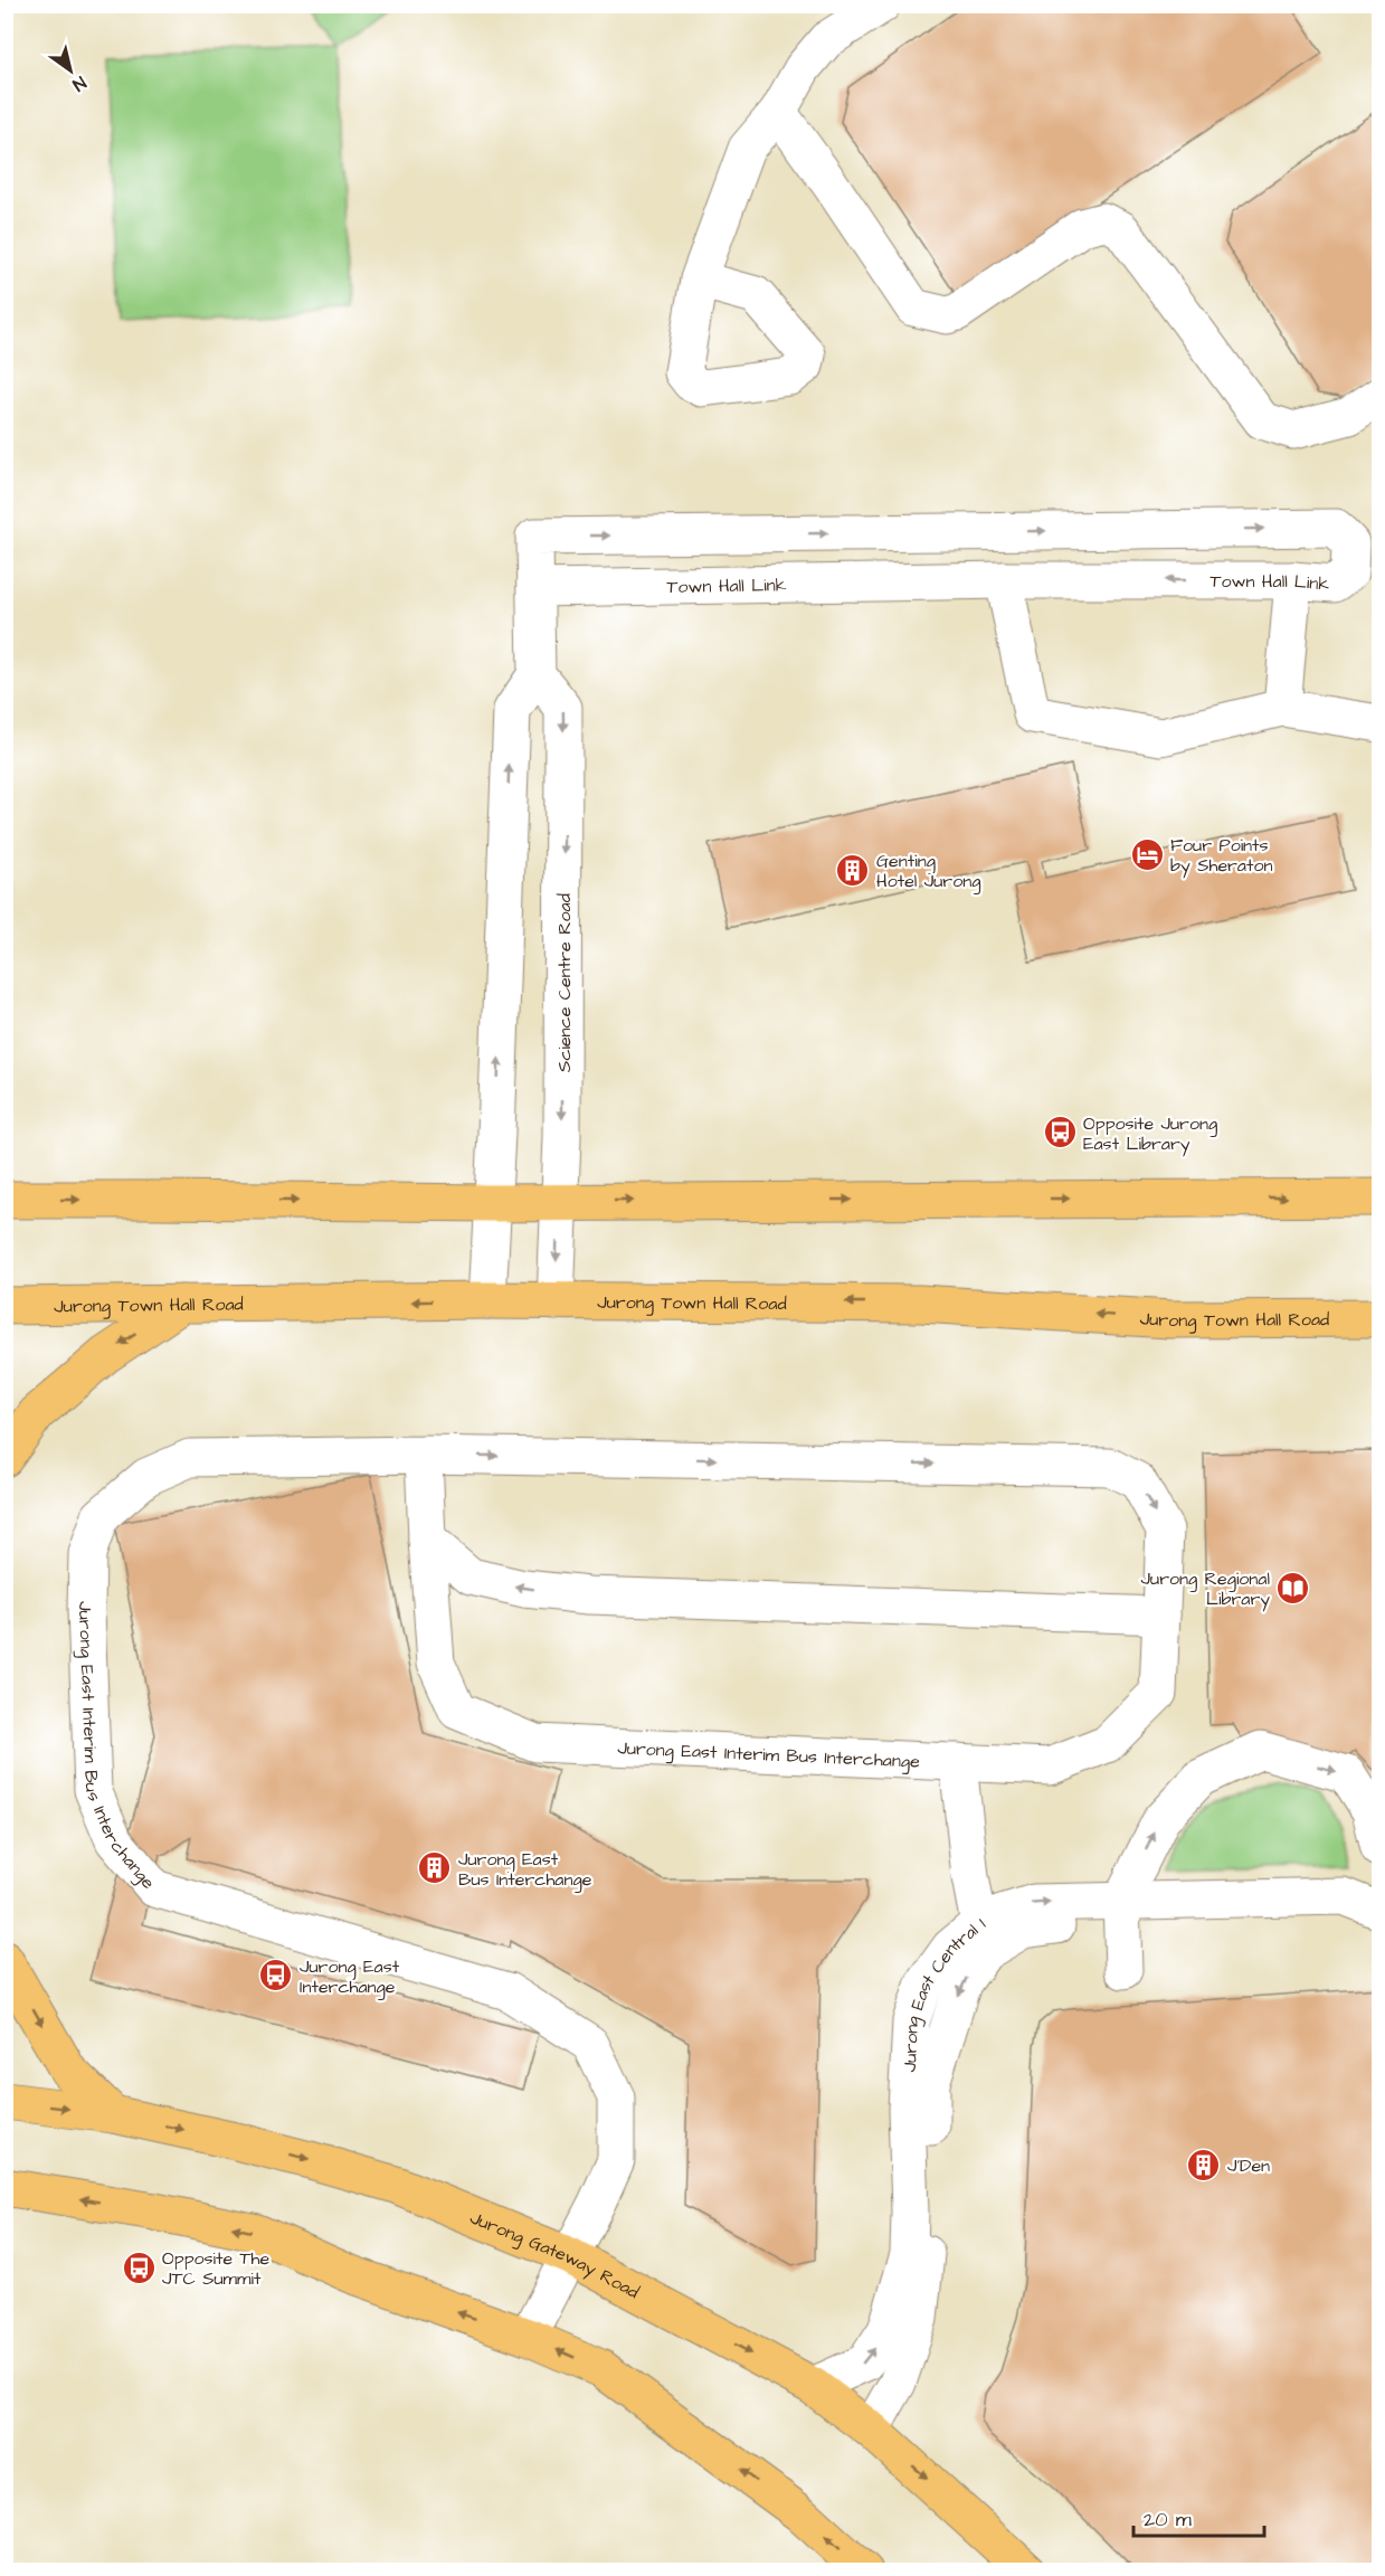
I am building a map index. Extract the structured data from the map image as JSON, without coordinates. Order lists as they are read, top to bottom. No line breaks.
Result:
{"streets":{"main road":["Jurong Town Hall Road","Jurong Gateway Road"],"street":["Town Hall Link","Science Centre Road","Jurong East Interim Bus Interchange","Jurong East Central 1"]},"crossings":[["Science Centre Road","Jurong Town Hall Road"],["Jurong East Interim Bus Interchange","Jurong Gateway Road"],["Jurong East Central 1","Jurong Gateway Road"]],"places":{"hotel":["Four Points by Sheraton"],"building":["Genting Hotel Jurong","Jurong East Bus Interchange","J'Den"],"bus stop":["Opposite Jurong East Library","Jurong East Interchange","Opposite The JTC Summit"],"library":["Jurong Regional Library"]},"scale_bar":"20 m","north":"bottom right"}
